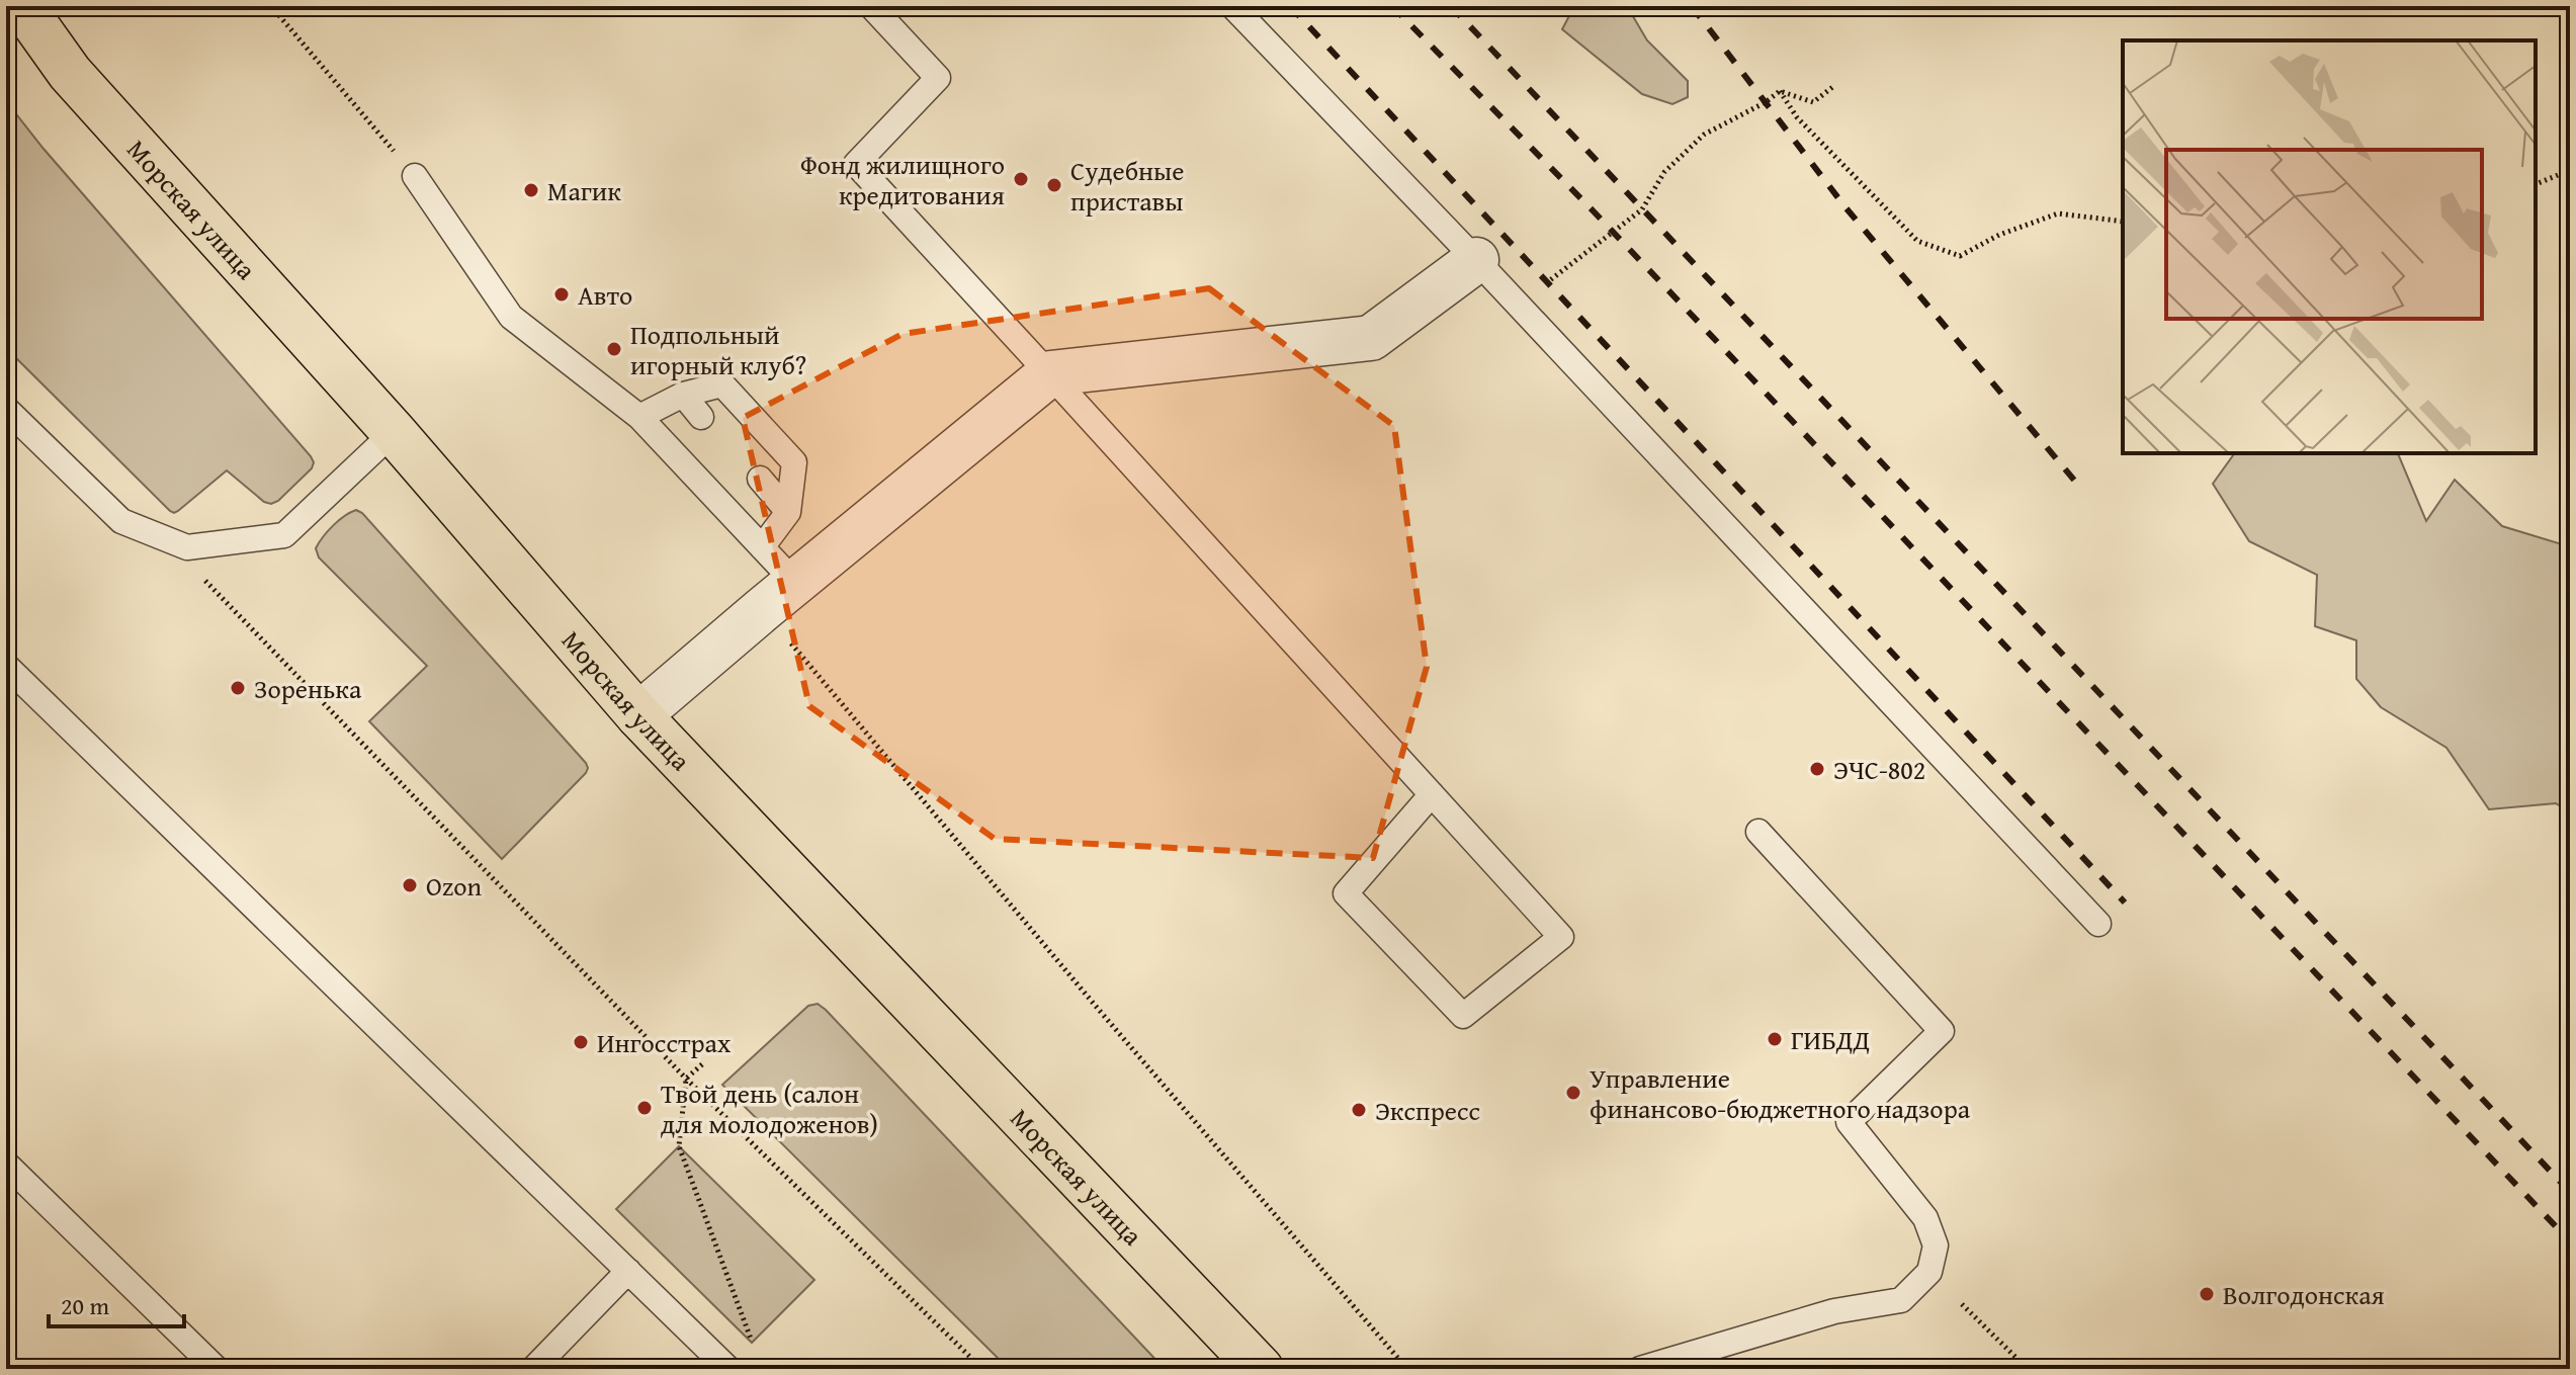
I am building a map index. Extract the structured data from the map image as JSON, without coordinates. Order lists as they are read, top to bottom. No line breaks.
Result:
{"streets":{"main road":["Морская улица"]},"places":["Фонд жилищного кредитования","Судебные приставы","Магик","Авто","Подпольный игорный клуб?","Зоренька","ЭЧС-802","Ozon","ГИБДД","Ингосстрах","Управление финансово-бюджетного надзора","Твой день (салон для молодоженов)","Экспресс","Волгодонская"],"scale_bar":"20 m"}
